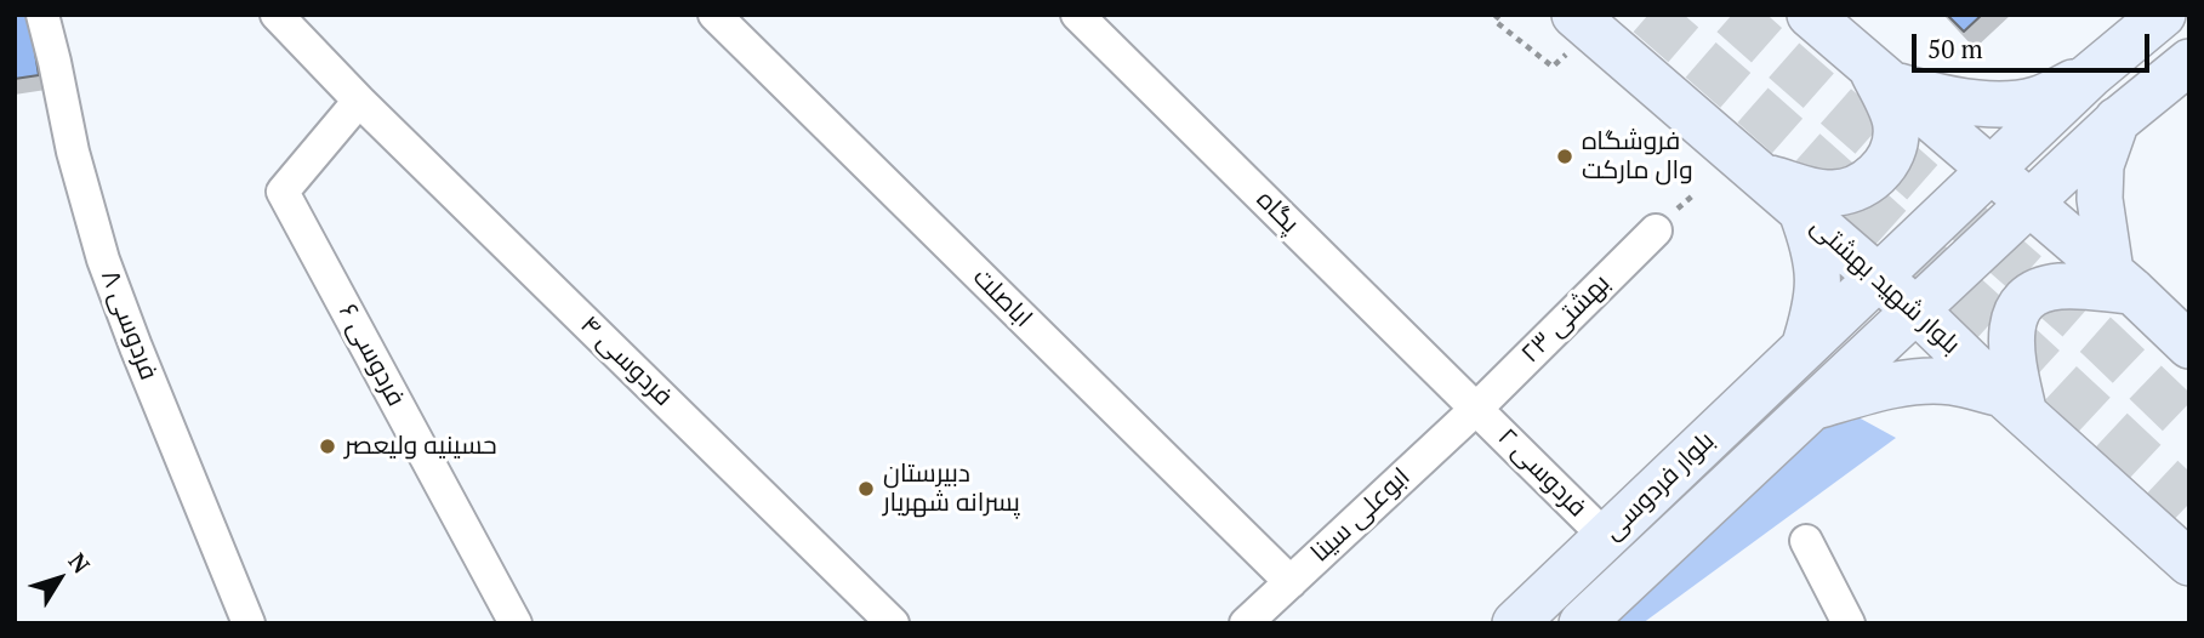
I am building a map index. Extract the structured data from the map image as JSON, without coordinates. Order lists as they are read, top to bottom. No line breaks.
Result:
{"streets":{"main road":["بلوار شهید بهشتی","بلوار فردوسی"],"street":["پگاه","اباصلت","بهشتی ۲۳","فردوسی ۸","فردوسی ۶","فردوسی ۴","فردوسی ۲","ابوعلی سینا"]},"crossings":[["پگاه","بهشتی ۲۳"],["پگاه","فردوسی ۲"],["پگاه","ابوعلی سینا"],["بلوار شهید بهشتی","بلوار فردوسی"],["اباصلت","ابوعلی سینا"],["بهشتی ۲۳","فردوسی ۲"],["بهشتی ۲۳","ابوعلی سینا"],["فردوسی ۶","فردوسی ۴"],["فردوسی ۲","بلوار فردوسی"],["فردوسی ۲","ابوعلی سینا"]],"places":["فروشگاه وال مارکت","حسینیه ولیعصر","دبیرستان پسرانه شهریار"],"scale_bar":"50 m","north":"top right"}
